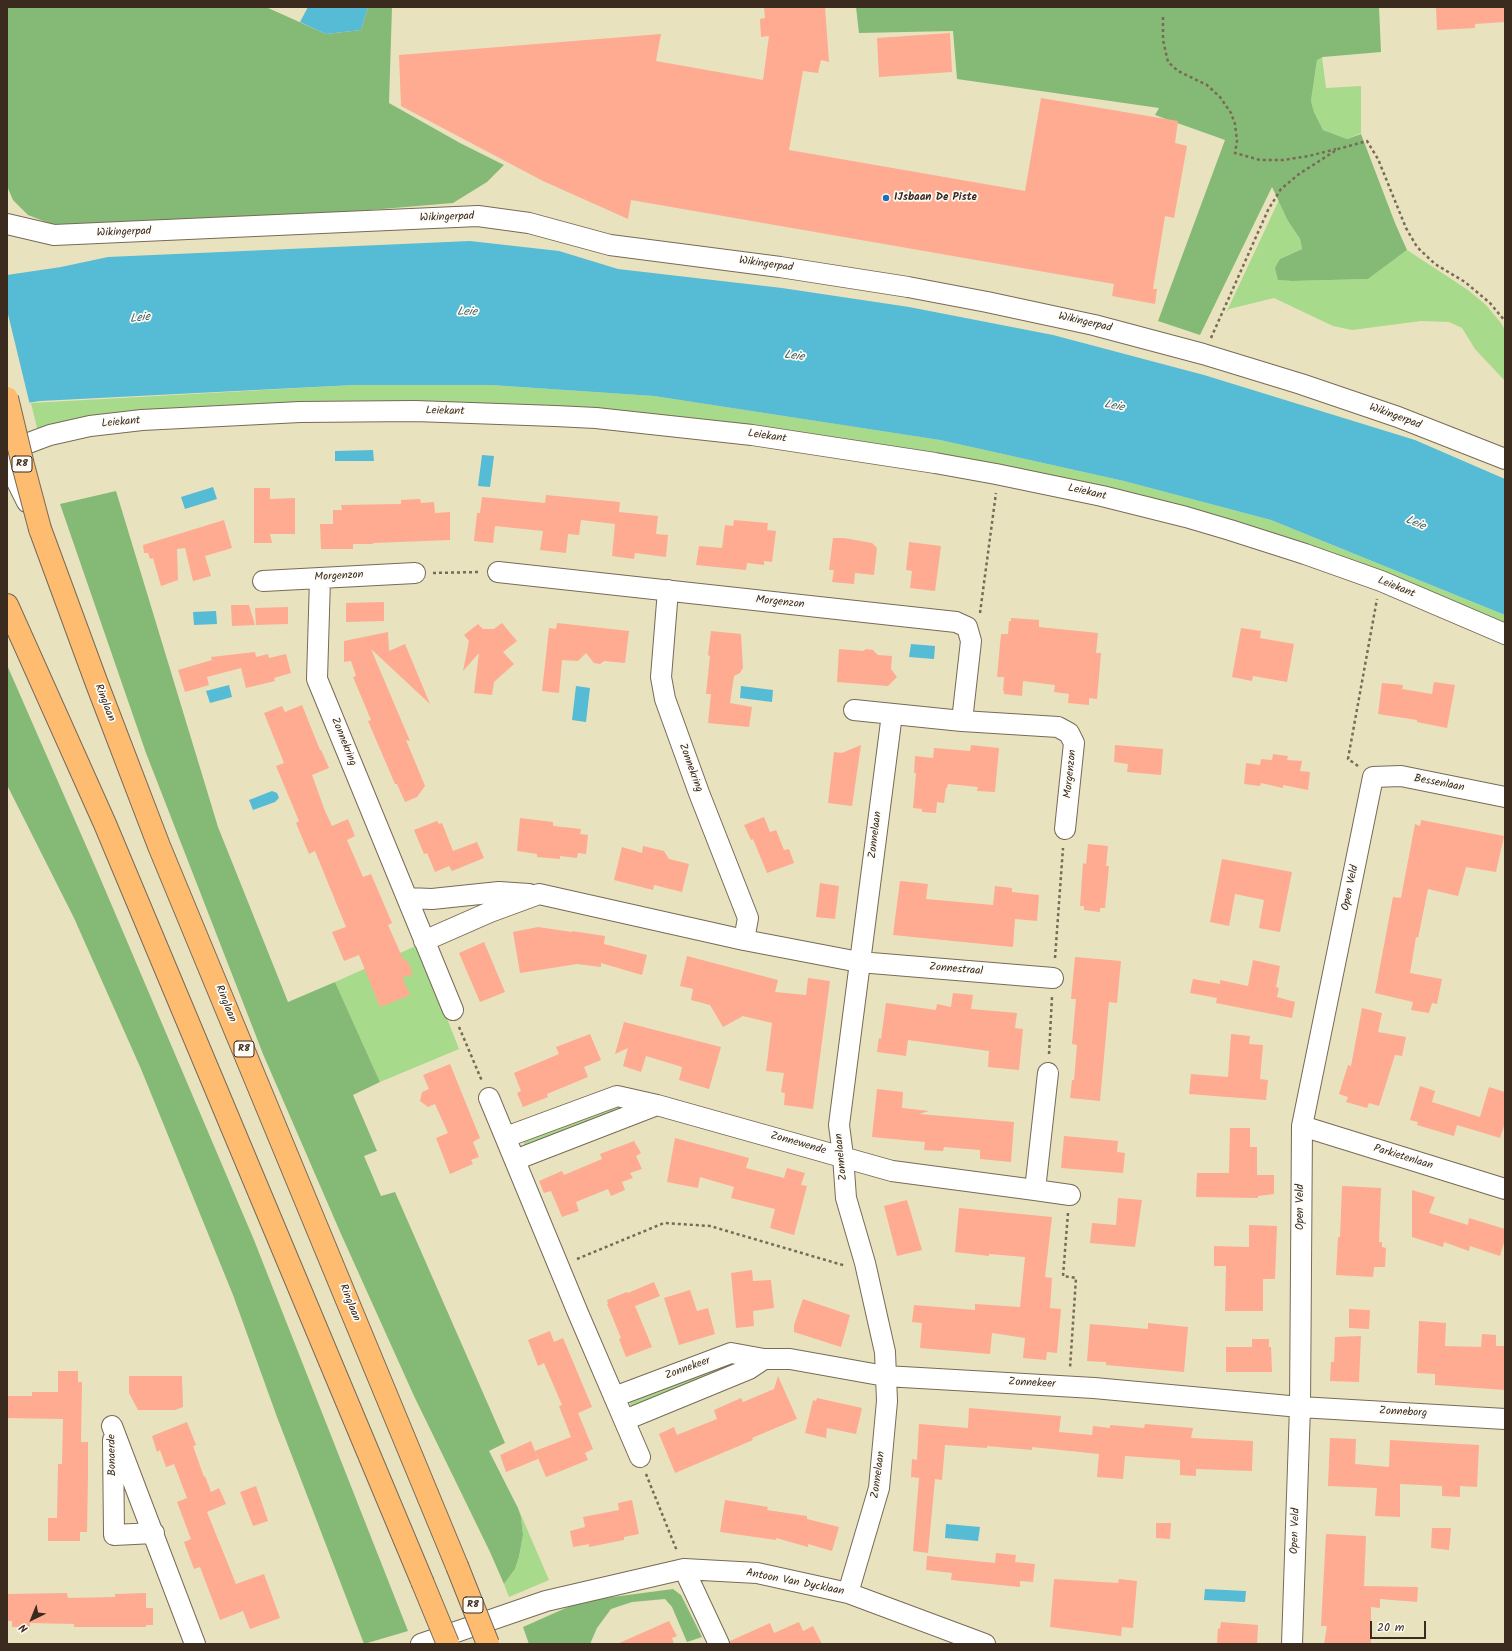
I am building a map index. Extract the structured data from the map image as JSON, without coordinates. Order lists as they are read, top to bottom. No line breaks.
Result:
{"streets":{"highway":["R8","Ringlaan"],"street":["Wikingerpad","Leiekant","Morgenzon","Zonnekring","Bessenlaan","Zonnelaan","Open Veld","Zonnestraal","Zonnewende","Parkietenlaan","Zonnekeer","Zonneborg","Bonaerde","Antoon Van Dycklaan"]},"crossings":[["Morgenzon","Zonnekring"],["Morgenzon","Zonnelaan"],["Bessenlaan","Open Veld"],["Zonnelaan","Zonnestraal"],["Zonnelaan","Zonnewende"],["Zonnelaan","Zonnekeer"],["Zonnelaan","Antoon Van Dycklaan"],["Open Veld","Parkietenlaan"],["Open Veld","Zonnekeer"],["Open Veld","Zonneborg"],["Zonnekeer","Zonneborg"]],"water":["Leie"],"places":["IJsbaan De Piste"],"scale_bar":"20 m","north":"bottom left"}
